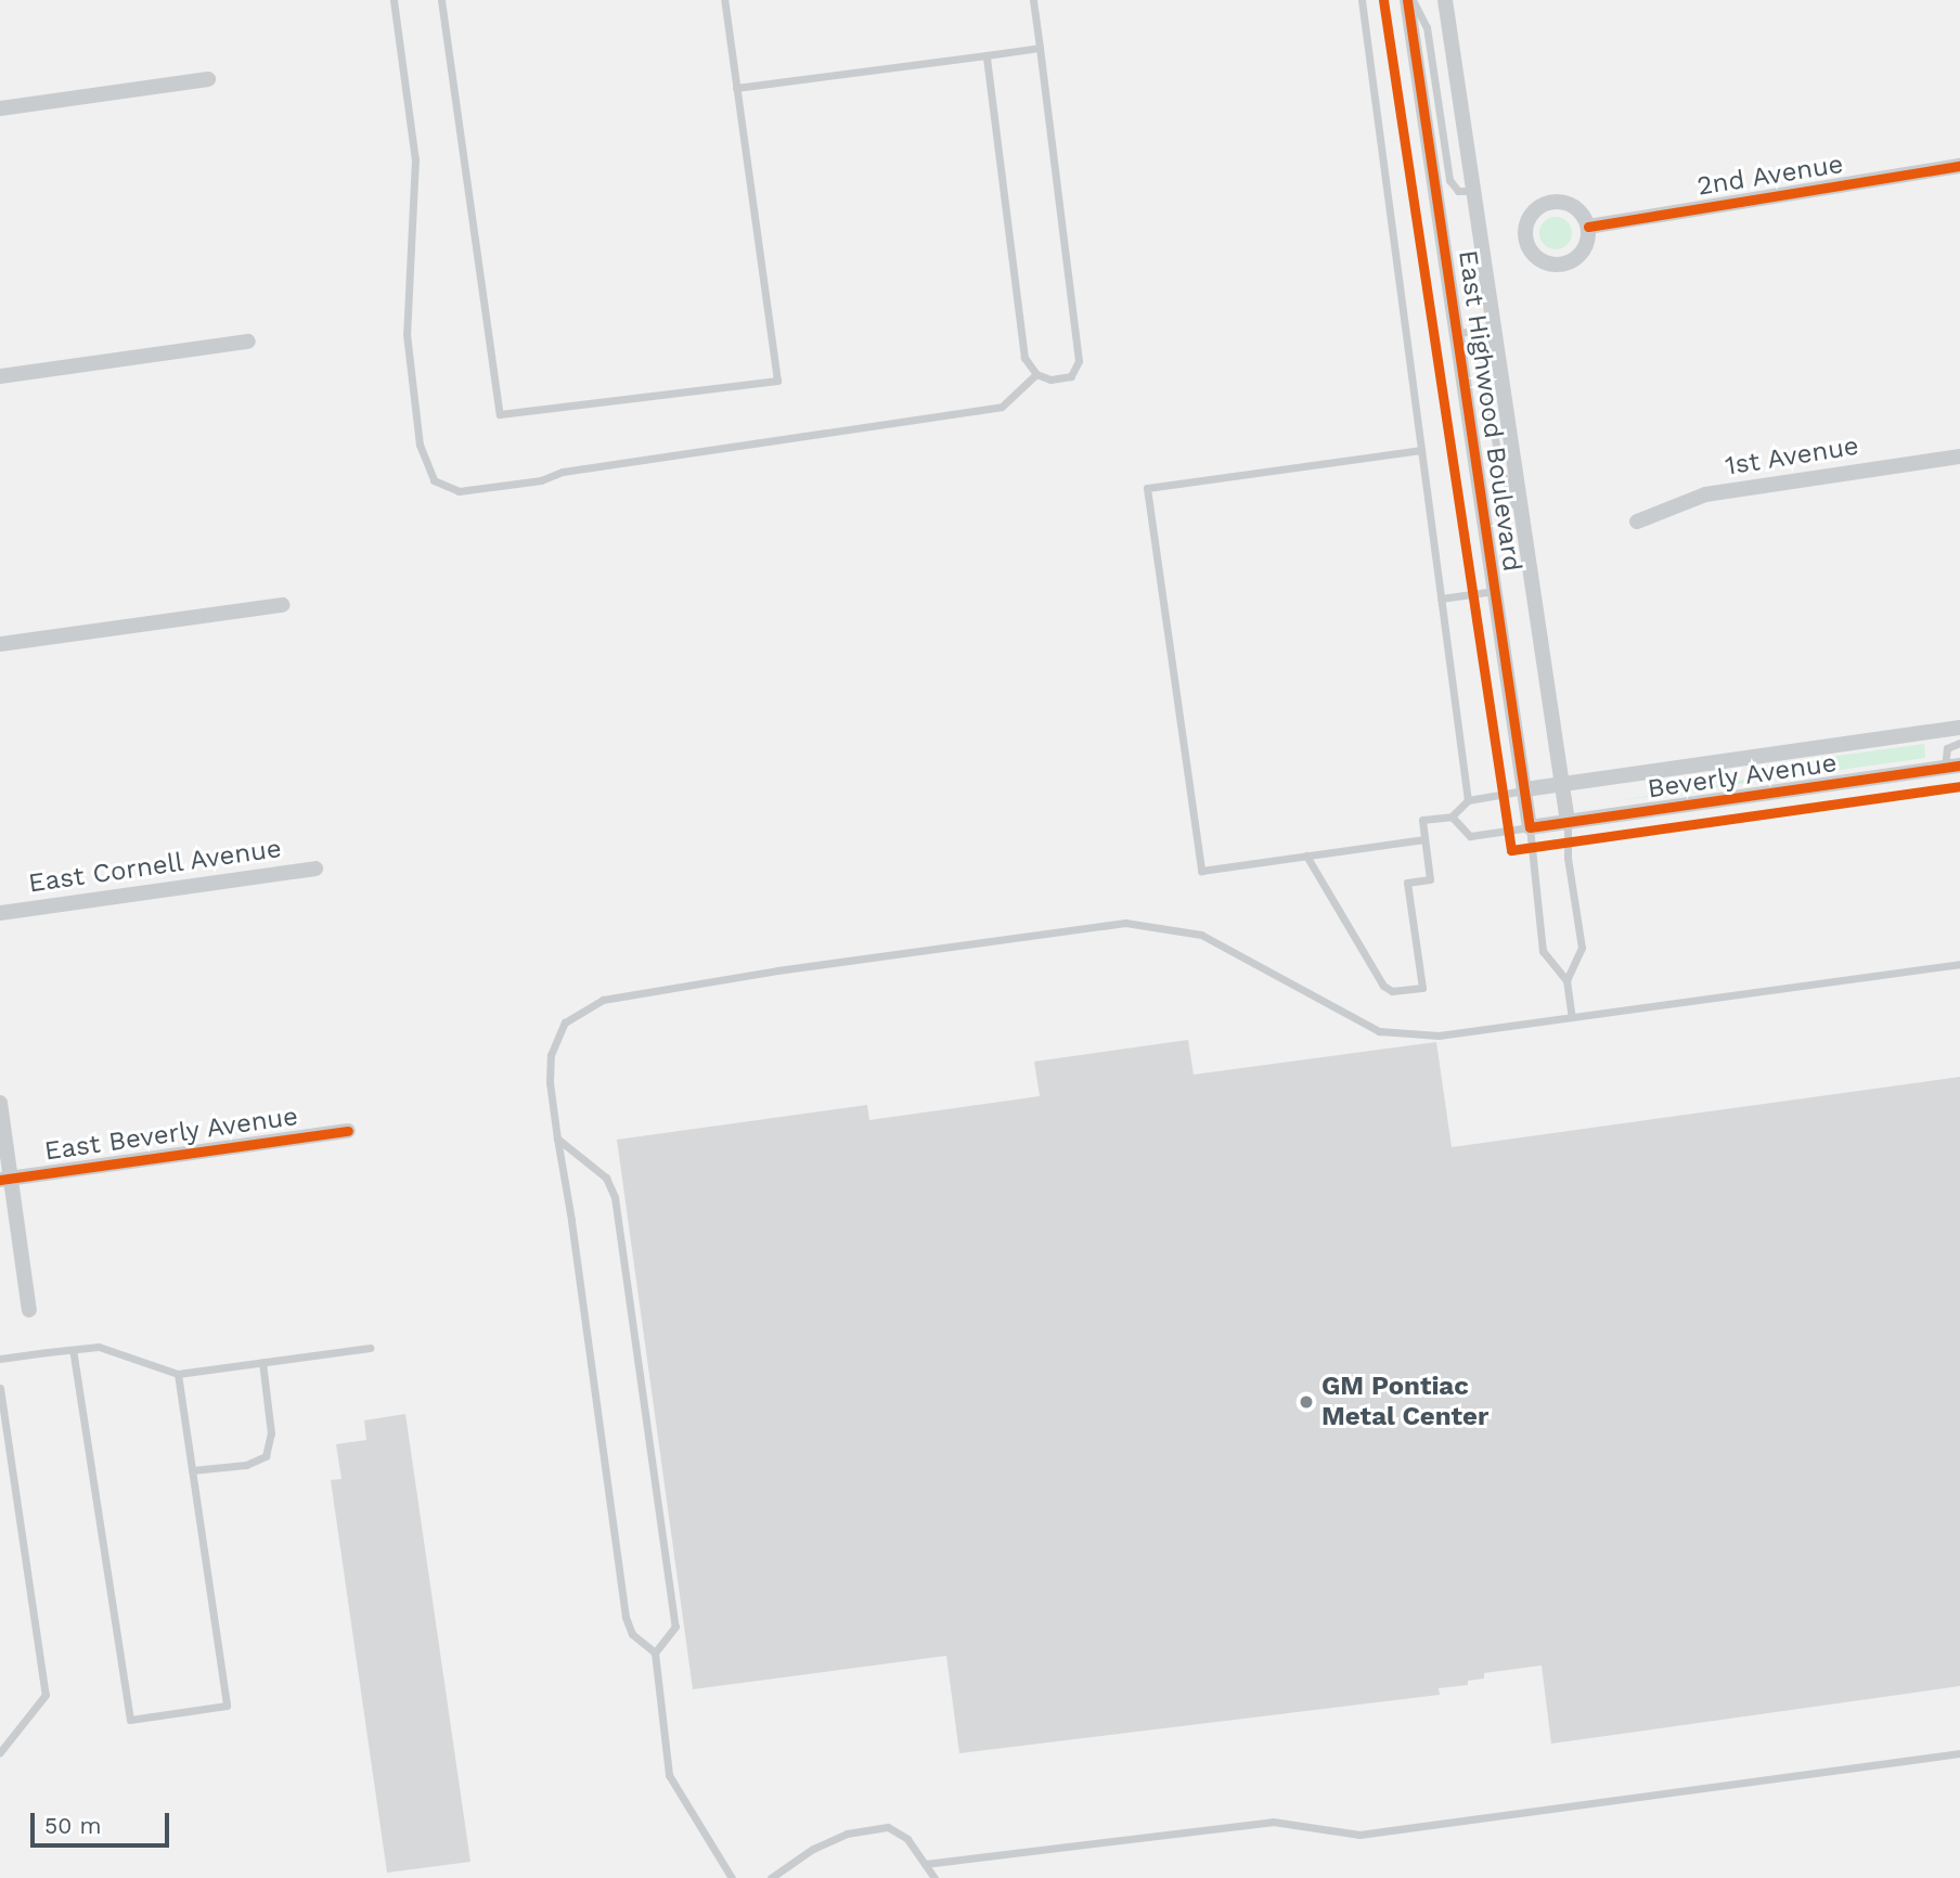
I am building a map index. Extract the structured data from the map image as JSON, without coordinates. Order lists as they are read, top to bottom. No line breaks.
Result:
{"streets":{"street":["2nd Avenue","East Highwood Boulevard","1st Avenue","Beverly Avenue","East Cornell Avenue","East Beverly Avenue"]},"crossings":[["East Highwood Boulevard","Beverly Avenue"]],"places":["GM Pontiac Metal Center"],"scale_bar":"50 m"}
